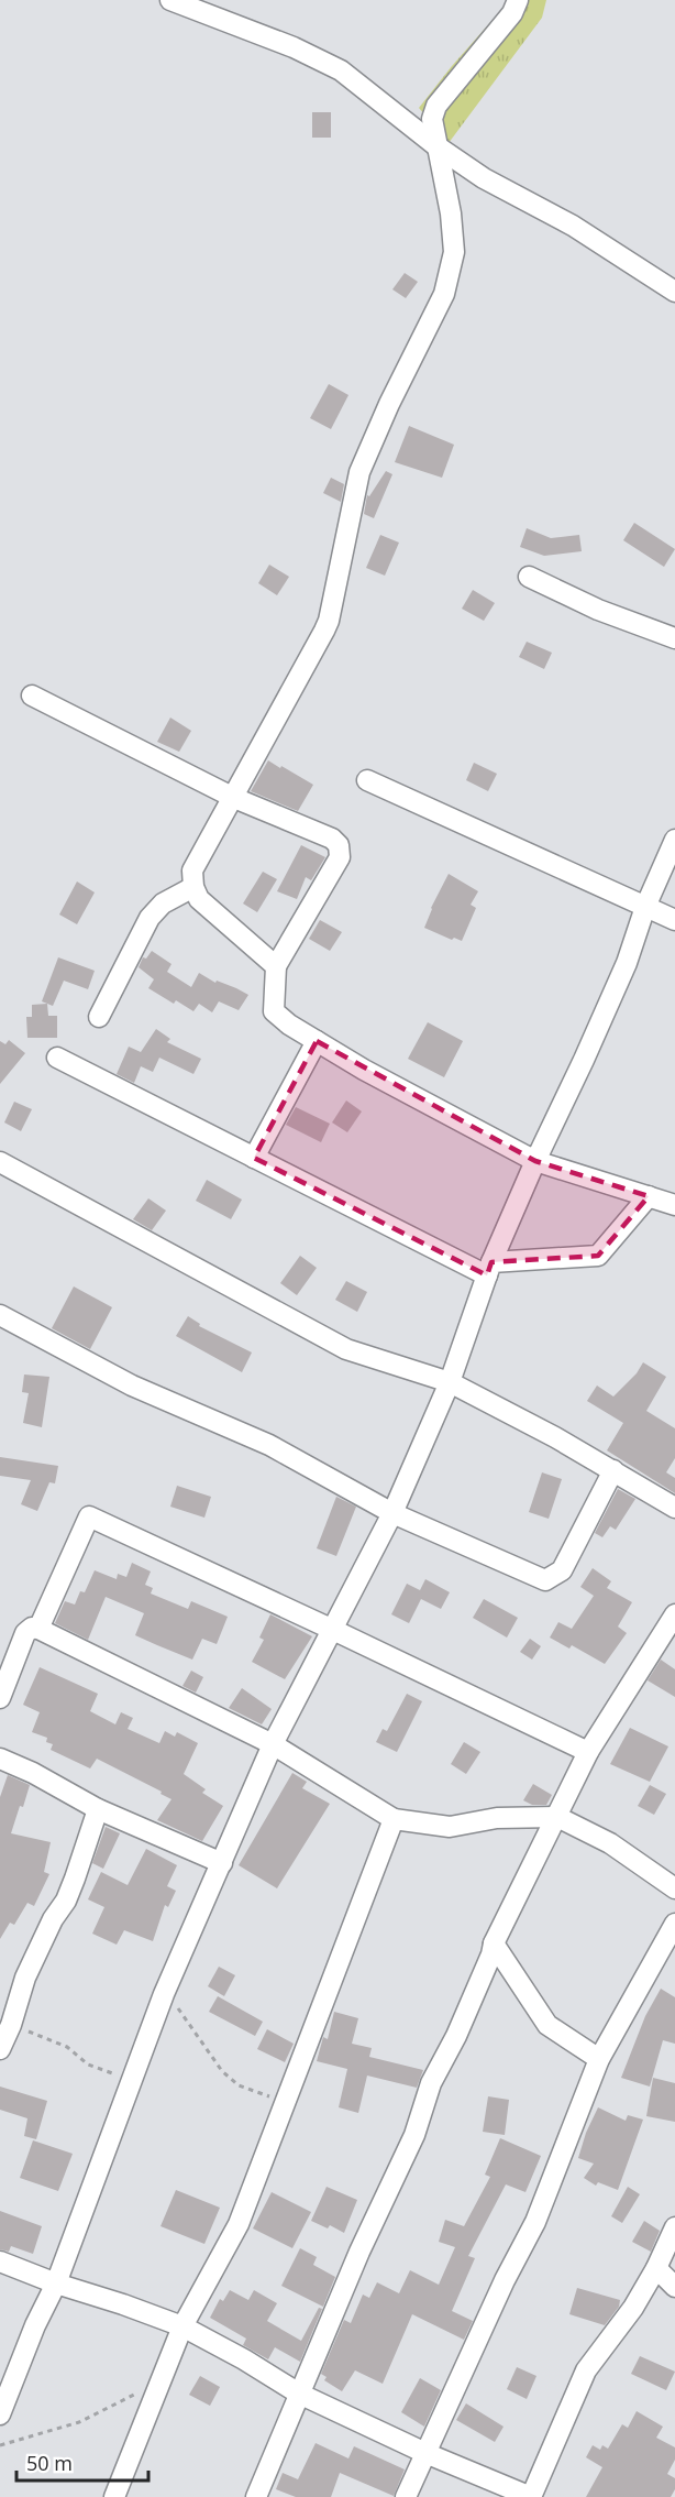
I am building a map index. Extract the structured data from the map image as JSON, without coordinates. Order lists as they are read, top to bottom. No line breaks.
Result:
{"scale_bar":"50 m"}
